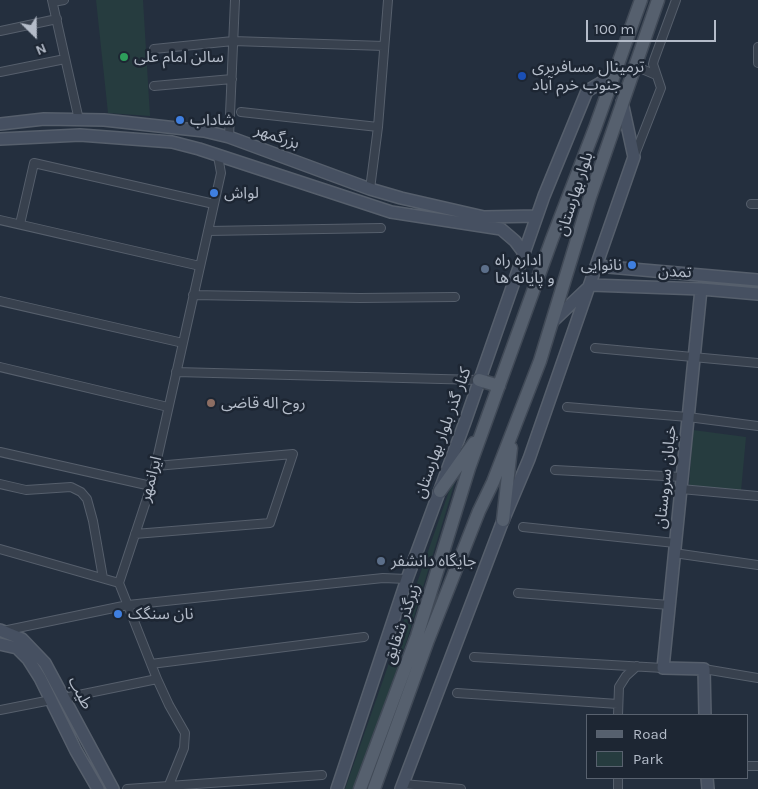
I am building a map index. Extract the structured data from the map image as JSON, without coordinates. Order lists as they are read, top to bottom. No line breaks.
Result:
{"streets":{"main road":["بزرگمهر","بلوار بهارستان","تمدن","کنار گذر بلوار بهارستان","خیابان سروستان","زیرگذر شقایق","طیب"],"street":["ایرانمهر"]},"crossings":[["بزرگمهر","کنار گذر بلوار بهارستان"],["بلوار بهارستان","کنار گذر بلوار بهارستان"],["بلوار بهارستان","زیرگذر شقایق"],["تمدن","خیابان سروستان"]],"places":["سالن امام علی","ترمینال مسافربری جنوب خرم آباد","شاداب","لواش","نانوایی","اداره راه و پایانه ها","روح اله قاضی","جایگاه دانشفر","نان سنگک"],"legend":["Road","Park"],"scale_bar":"100 m","north":"bottom right"}
